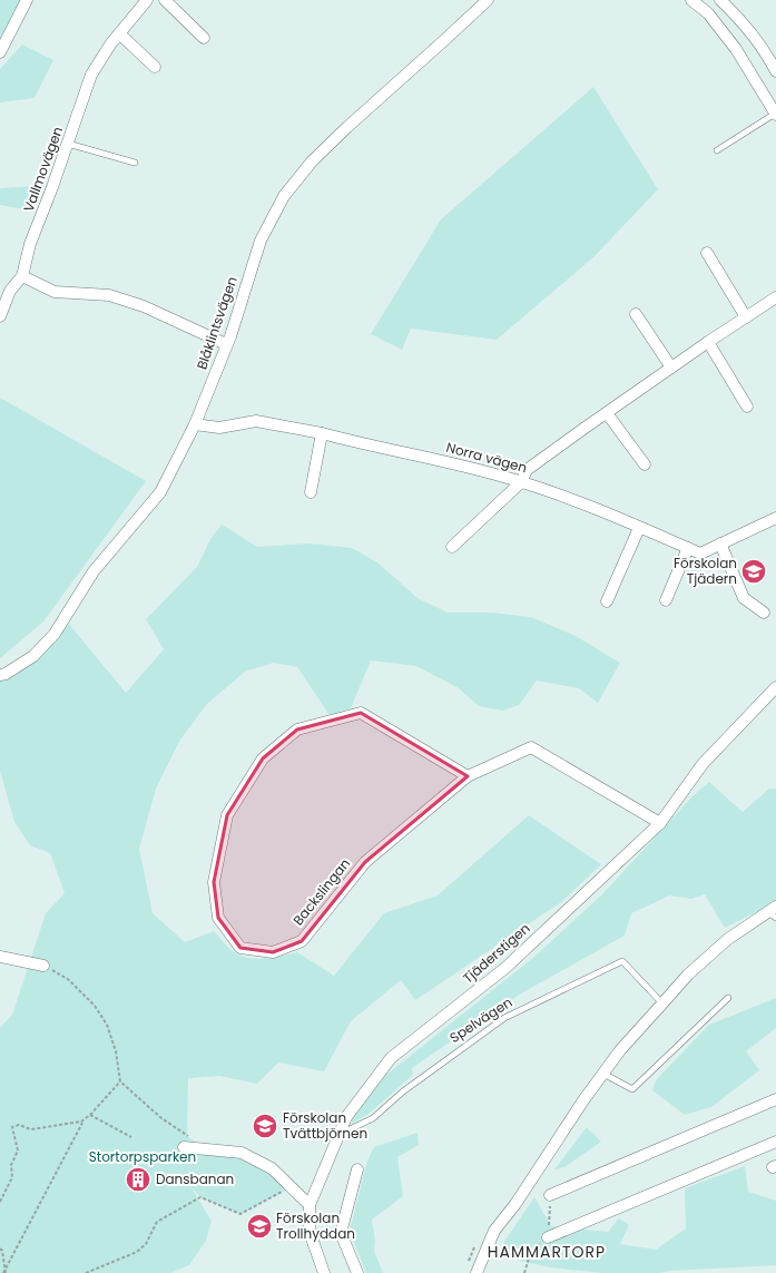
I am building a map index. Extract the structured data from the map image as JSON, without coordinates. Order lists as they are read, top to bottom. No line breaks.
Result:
{"streets":{"street":["Vallmovägen","Blåklintsvägen","Norra vägen","Backslingan","Tjäderstigen"],"lane":["Spelvägen"]},"crossings":[["Blåklintsvägen","Norra vägen"],["Backslingan","Tjäderstigen"],["Tjäderstigen","Spelvägen"]],"districts":["HAMMARTORP"],"parks":["Stortorpsparken"],"places":{"school or university":["Förskolan Tjädern","Förskolan Tvättbjörnen","Förskolan Trollhyddan"],"building":["Dansbanan"]}}
